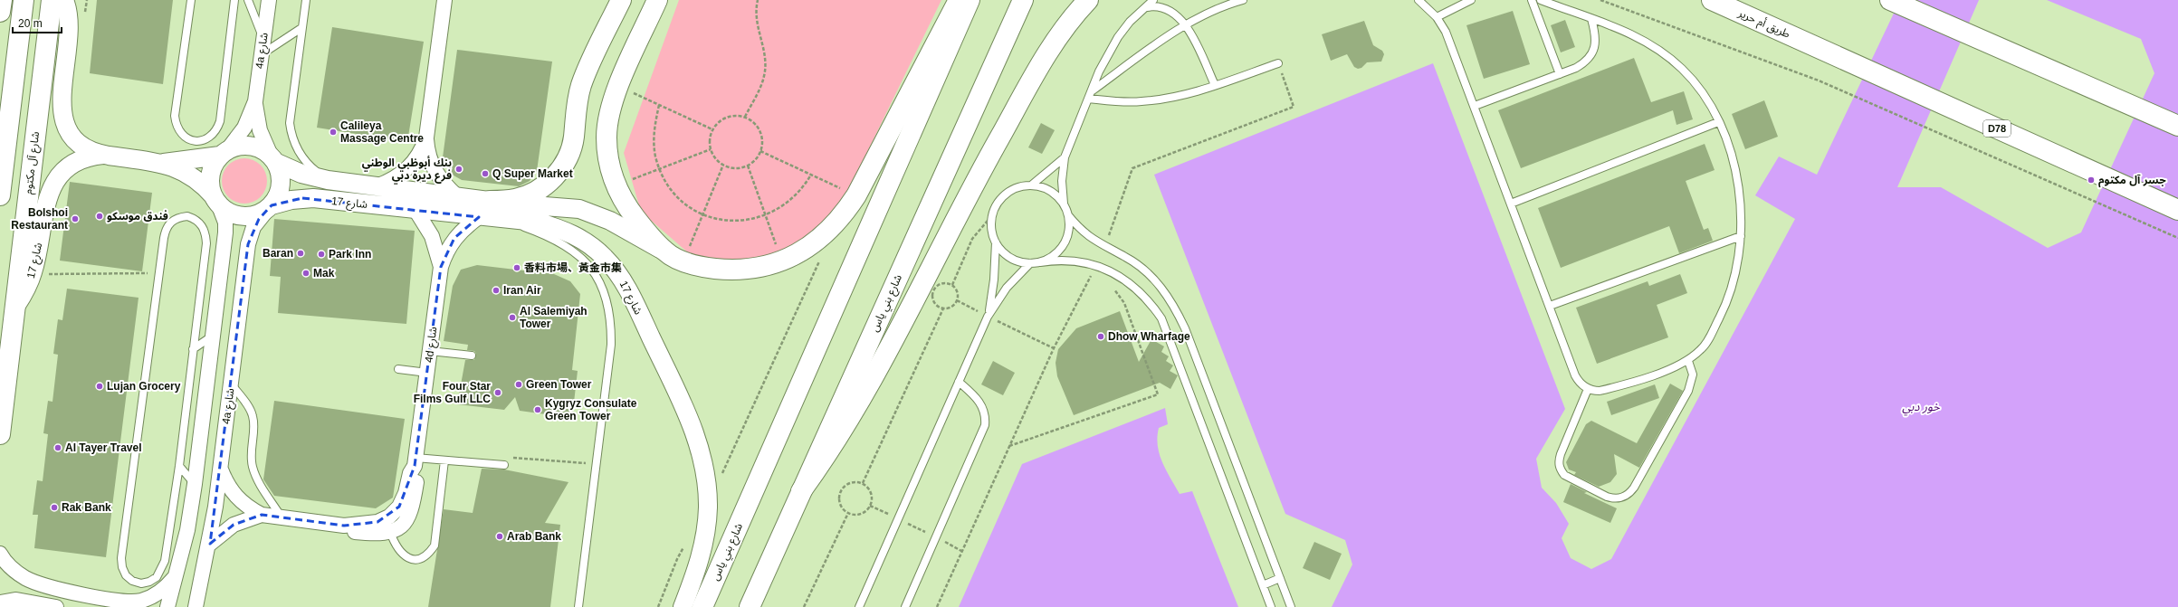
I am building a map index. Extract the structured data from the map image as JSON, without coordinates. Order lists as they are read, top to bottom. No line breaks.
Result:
{"streets":{"main road":["طريق أم حرير","D78","شارع آل مكتوم","شارع بني ياس"],"street":["4a شارع","شارع 17","4d شارع"]},"crossings":[["4a شارع","شارع 17"],["4a شارع","4d شارع"],["شارع آل مكتوم","شارع 17"],["شارع 17","4d شارع"]],"water":["خور دبي"],"places":["Calileya Massage Centre","بنك أبوظبي الوطني فرع ديرة دبي","Q Super Market","جسر آل مكتوم","فندق موسكو","Bolshoi Restaurant","Baran","Park Inn","香料市場、黃金市集","Mak","Iran Air","Al Salemiyah Tower","Dhow Wharfage","Green Tower","Lujan Grocery","Four Star Films Gulf LLC","Kygryz Consulate Green Tower","Al Tayer Travel","Rak Bank","Arab Bank"],"scale_bar":"20 m"}
